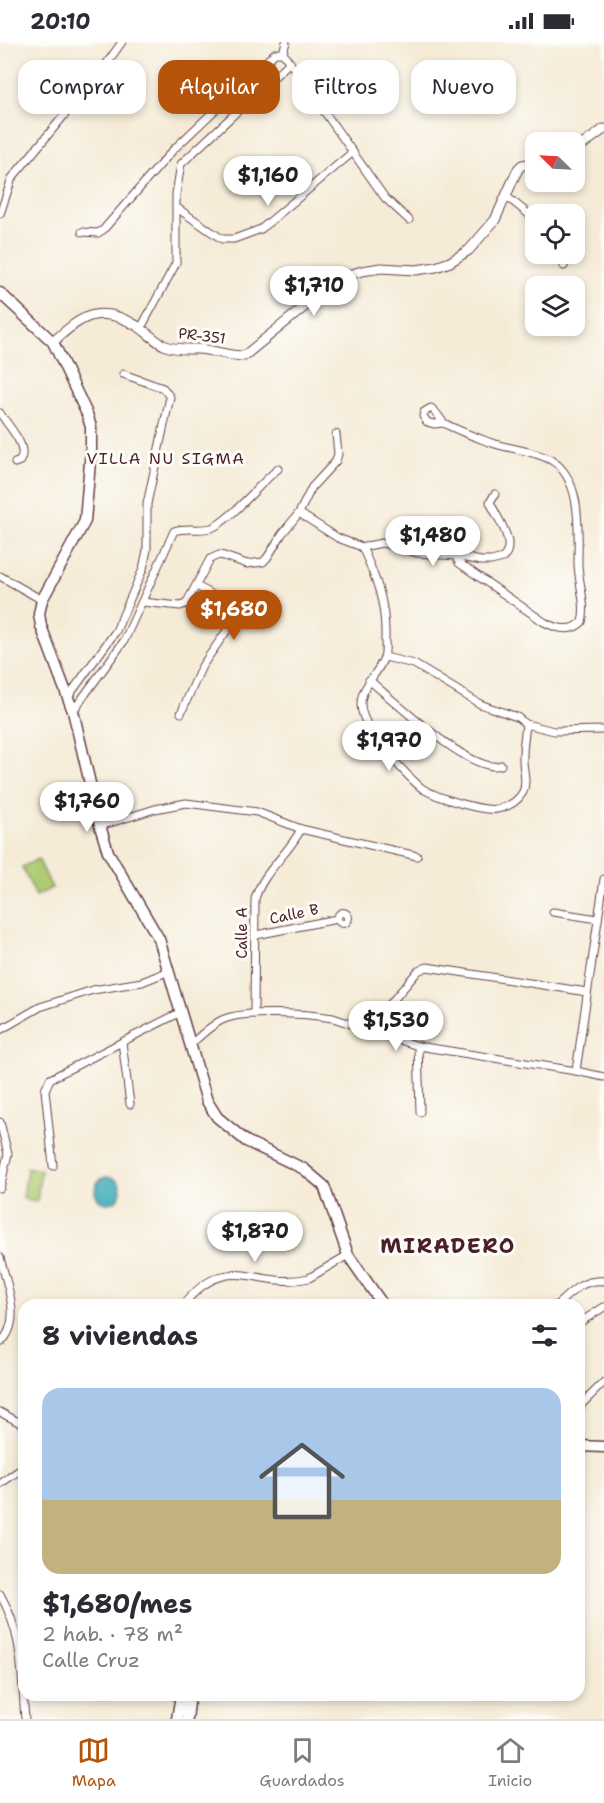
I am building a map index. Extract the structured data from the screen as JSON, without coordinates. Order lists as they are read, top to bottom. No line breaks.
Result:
{"streets":{"street":["PR-351","Calle B","Calle A"]},"crossings":[["Calle B","Calle A"]],"districts":["VILLA NU SIGMA","MIRADERO"],"north":"top left","page":{"status":"20:10","chip":["Comprar","Alquilar","Filtros","Nuevo"],"price":["$1,160","$1,710","$1,480","$1,680","$1,970","$1,760","$1,530","$1,870"],"heading":"8 viviendas","list":[{"name":"$1,680/mes","note":"2 hab. · 78 m² · Calle Cruz"}],"tabs":["Mapa","Guardados","Inicio"]}}
